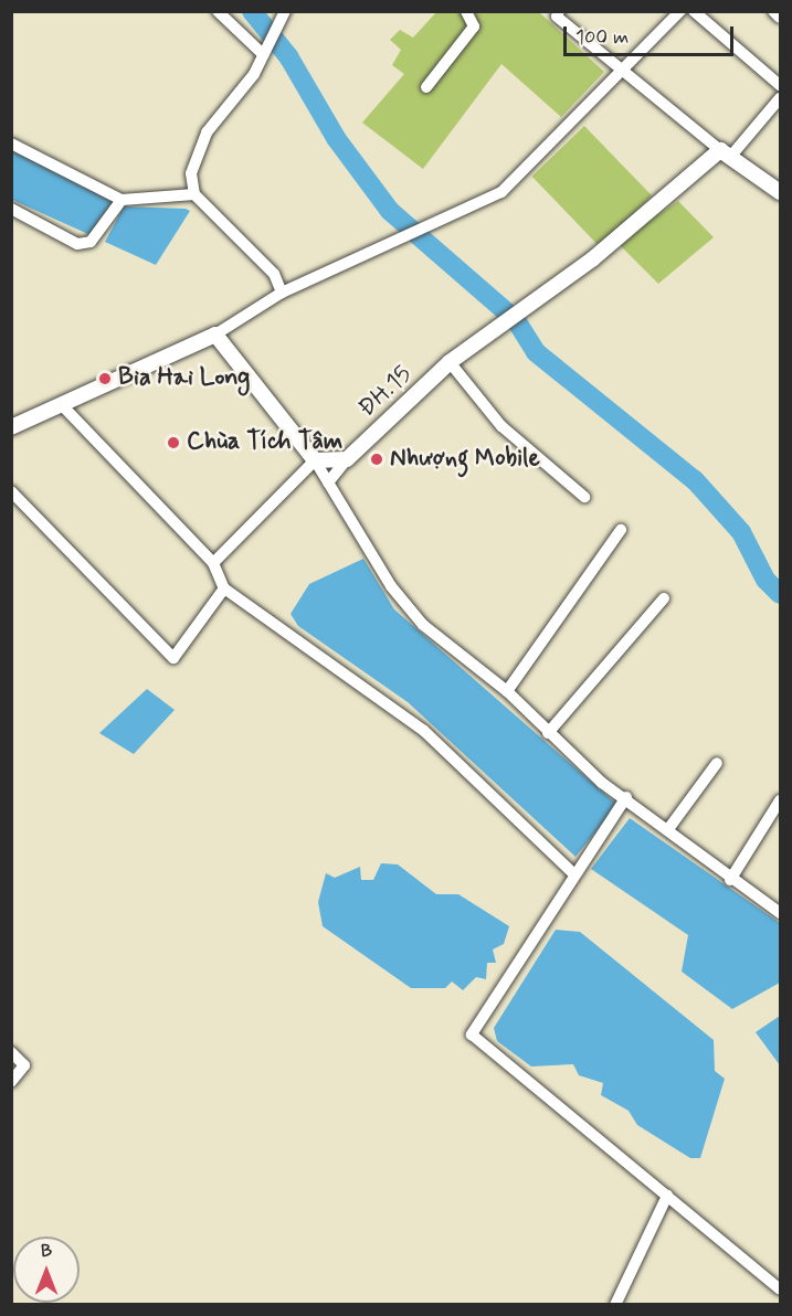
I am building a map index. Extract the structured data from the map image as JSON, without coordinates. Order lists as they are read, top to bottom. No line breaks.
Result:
{"streets":{"main road":["ĐH.15"]},"places":["Bia Hai Long","Chùa Tích Tâm","Nhượng Mobile"],"scale_bar":"100 m","north":"top"}
